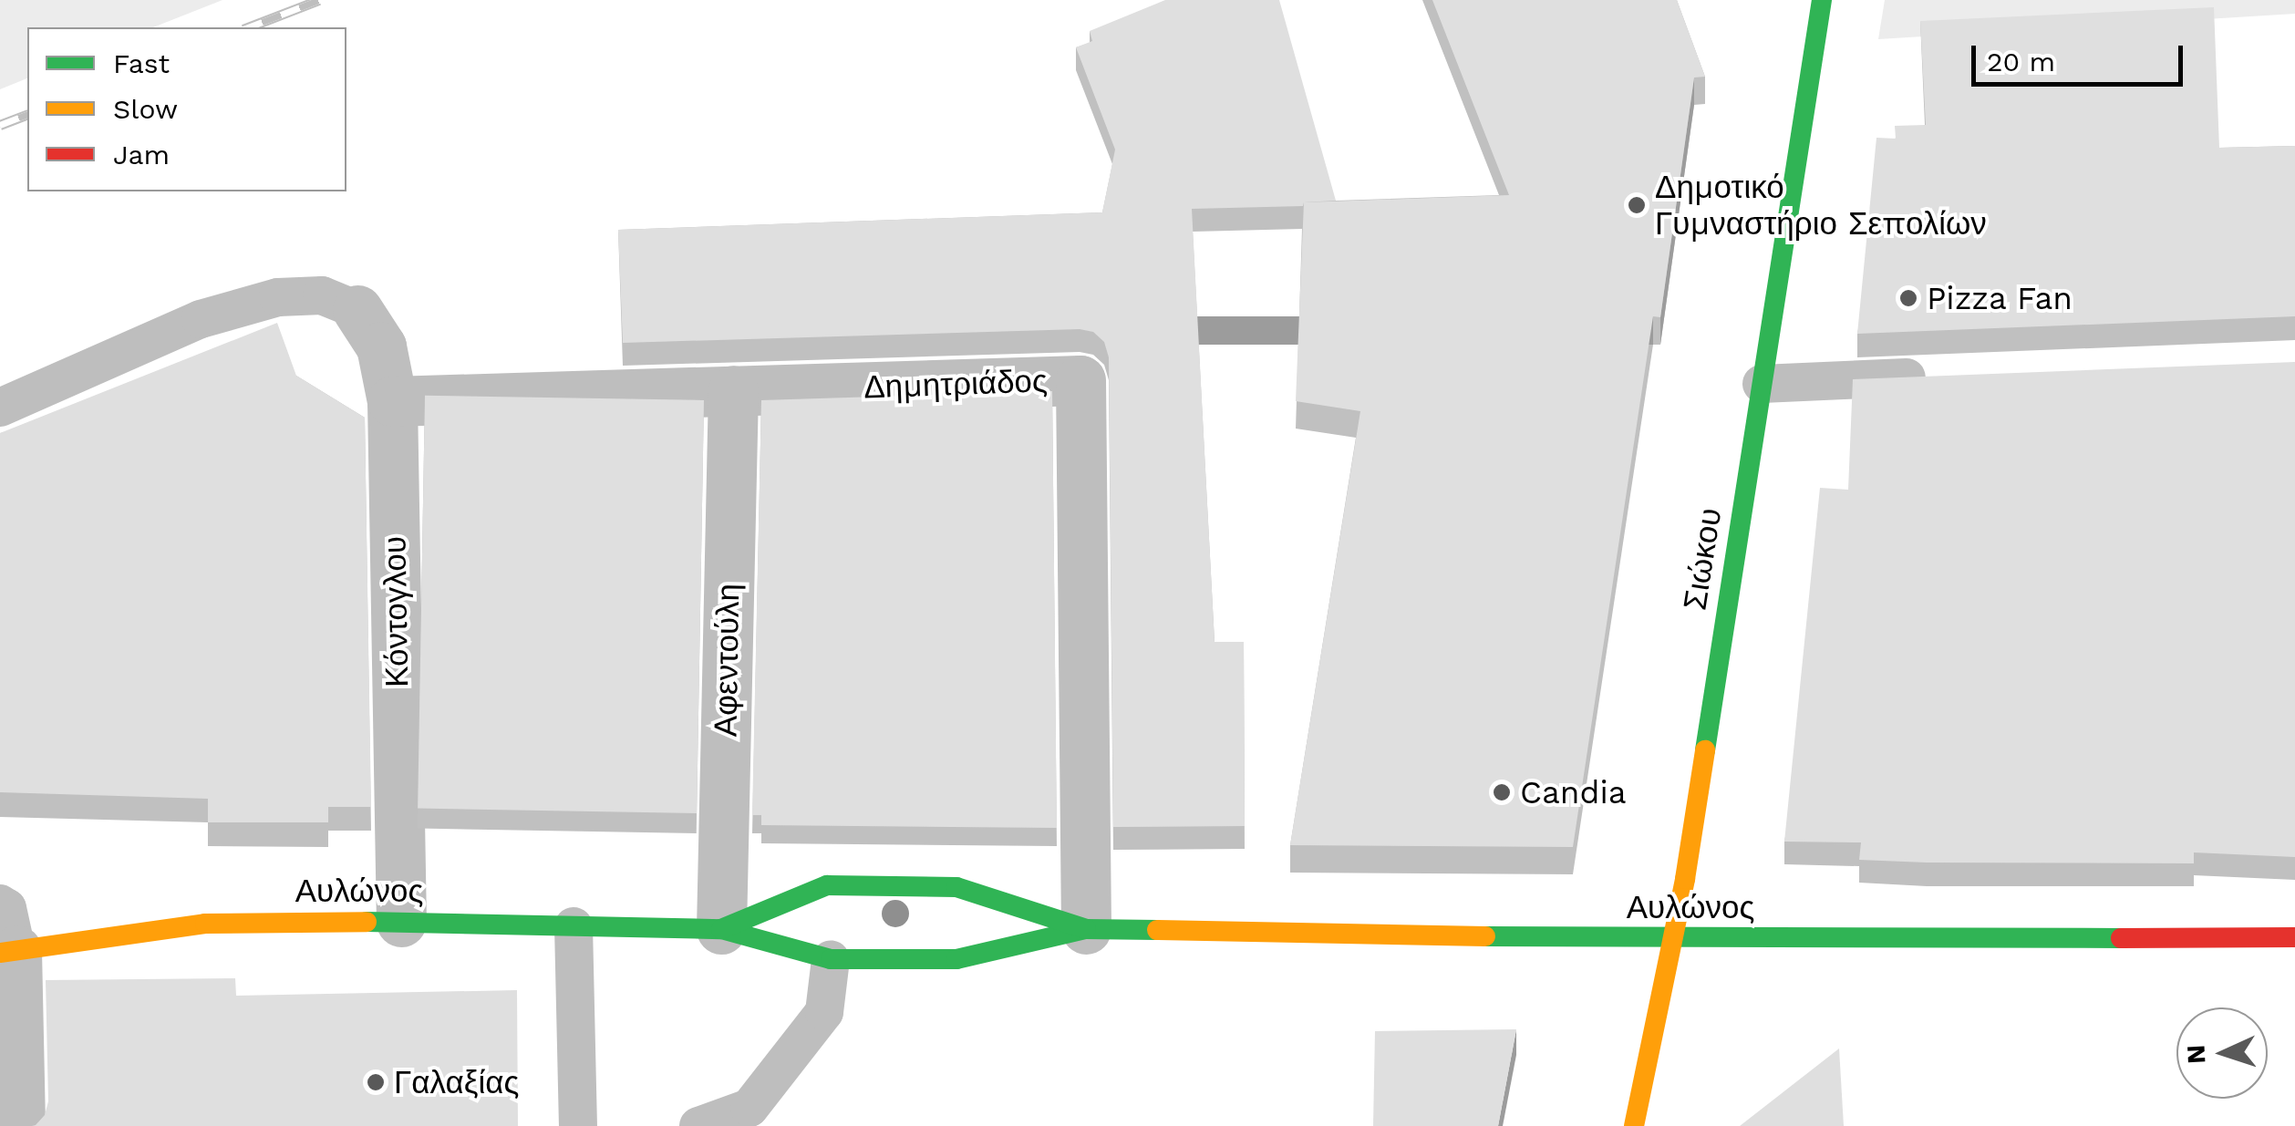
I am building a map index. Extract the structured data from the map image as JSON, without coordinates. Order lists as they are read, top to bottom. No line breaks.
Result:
{"streets":{"street":["Δημητριάδος","Σιώκου","Κόντογλου","Αφεντούλη","Αυλώνος"]},"crossings":[["Δημητριάδος","Κόντογλου"],["Δημητριάδος","Αφεντούλη"],["Δημητριάδος","Αυλώνος"],["Σιώκου","Αυλώνος"],["Κόντογλου","Αυλώνος"],["Αφεντούλη","Αυλώνος"]],"places":["Δημοτικό Γυμναστήριο Σεπολίων","Pizza Fan","Candia","Γαλαξίας"],"legend":["Fast","Slow","Jam"],"scale_bar":"20 m","north":"left"}
